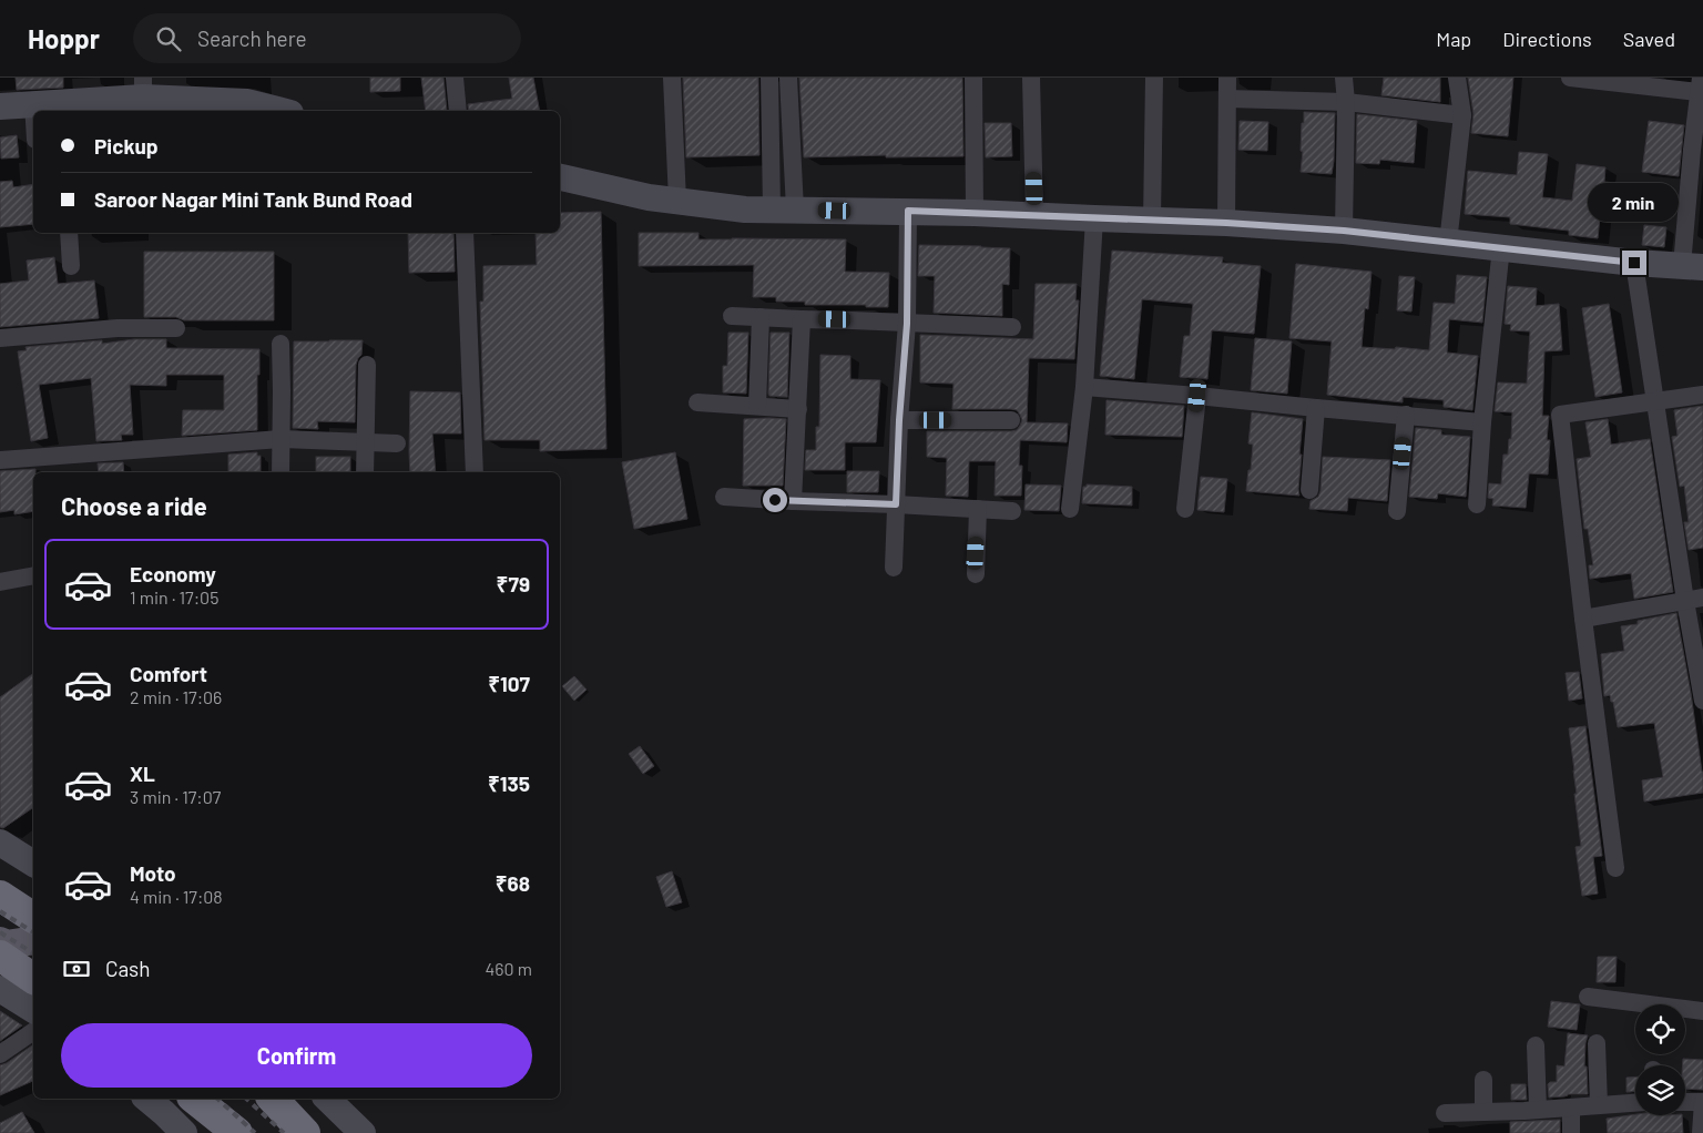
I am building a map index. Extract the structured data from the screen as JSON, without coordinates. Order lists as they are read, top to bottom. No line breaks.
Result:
{"page":{"header":"Hoppr","search":"Search here","nav":["Map","Directions","Saved"],"banner":["Pickup","Saroor Nagar Mini Tank Bund Road"],"bubble":"2 min","heading":"Choose a ride","list":[{"name":"Economy","note":"1 min · 17:05","value":"₹79"},{"name":"Comfort","note":"2 min · 17:06","value":"₹107"},{"name":"XL","note":"3 min · 17:07","value":"₹135"},{"name":"Moto","note":"4 min · 17:08","value":"₹68"}],"pay":["Cash","460 m"],"buttons":"Confirm"}}
